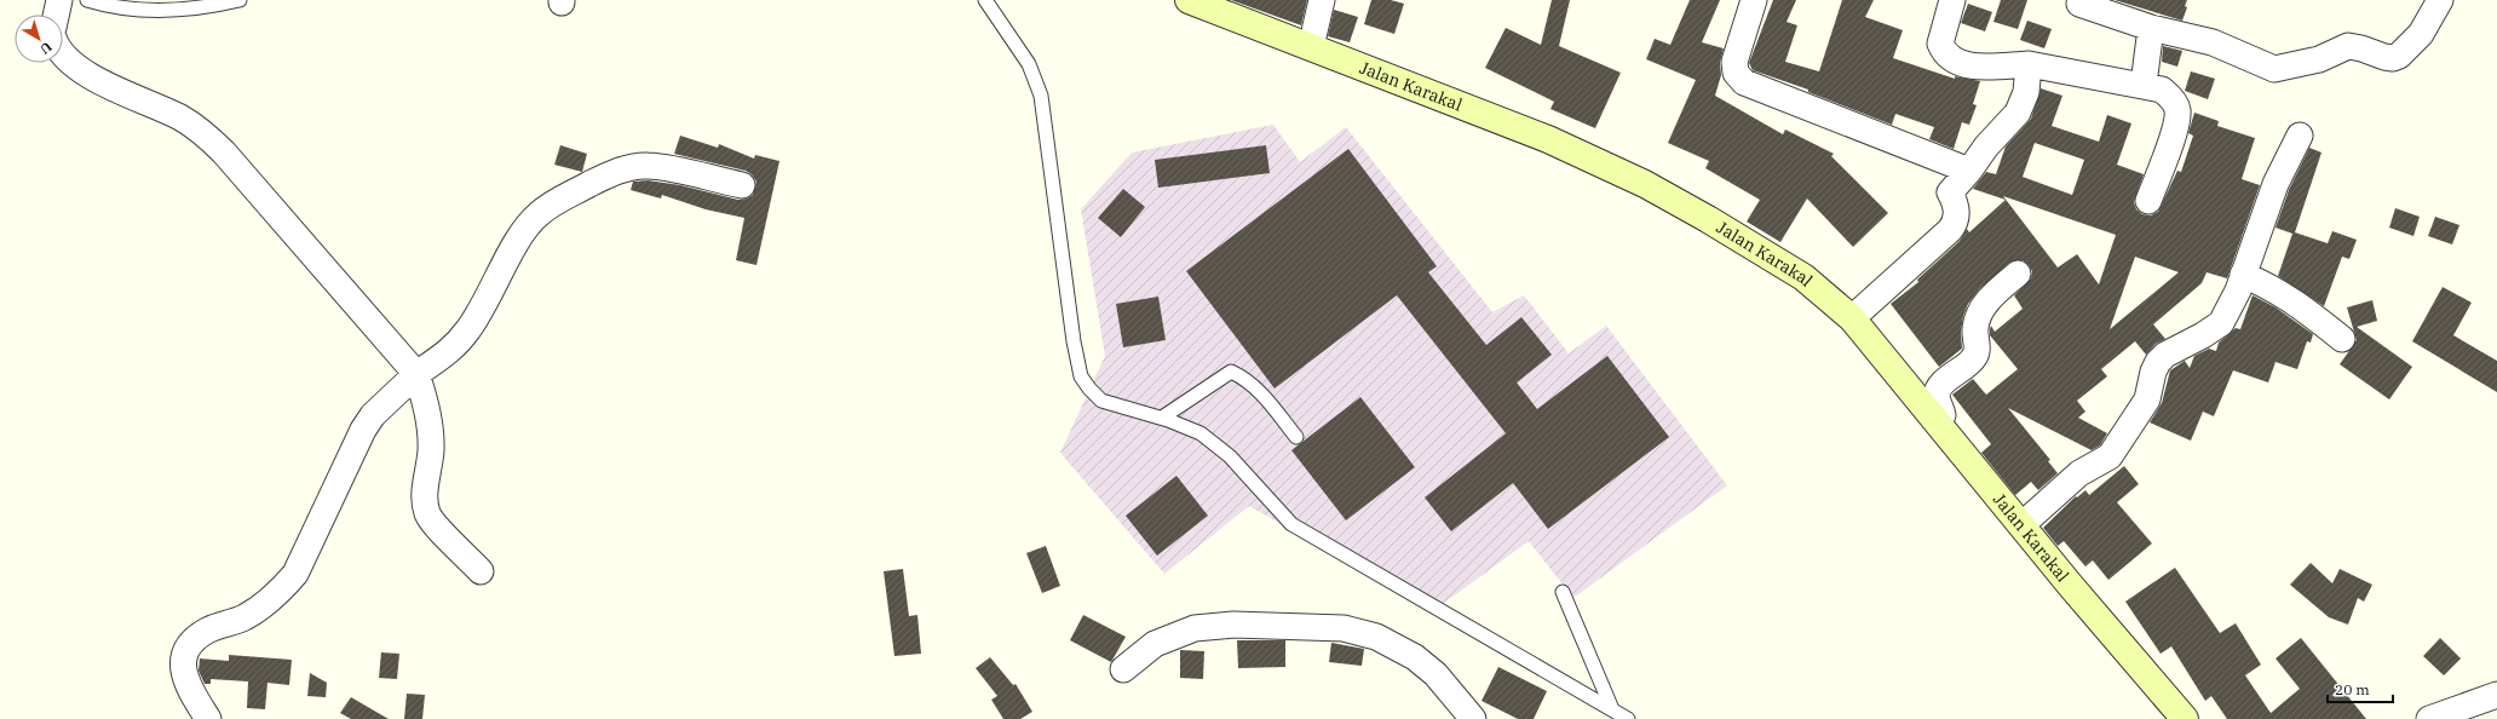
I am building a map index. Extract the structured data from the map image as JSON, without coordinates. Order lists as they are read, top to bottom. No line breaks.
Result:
{"streets":{"main road":["Jalan Karakal"]},"scale_bar":"20 m","north":"bottom right"}
